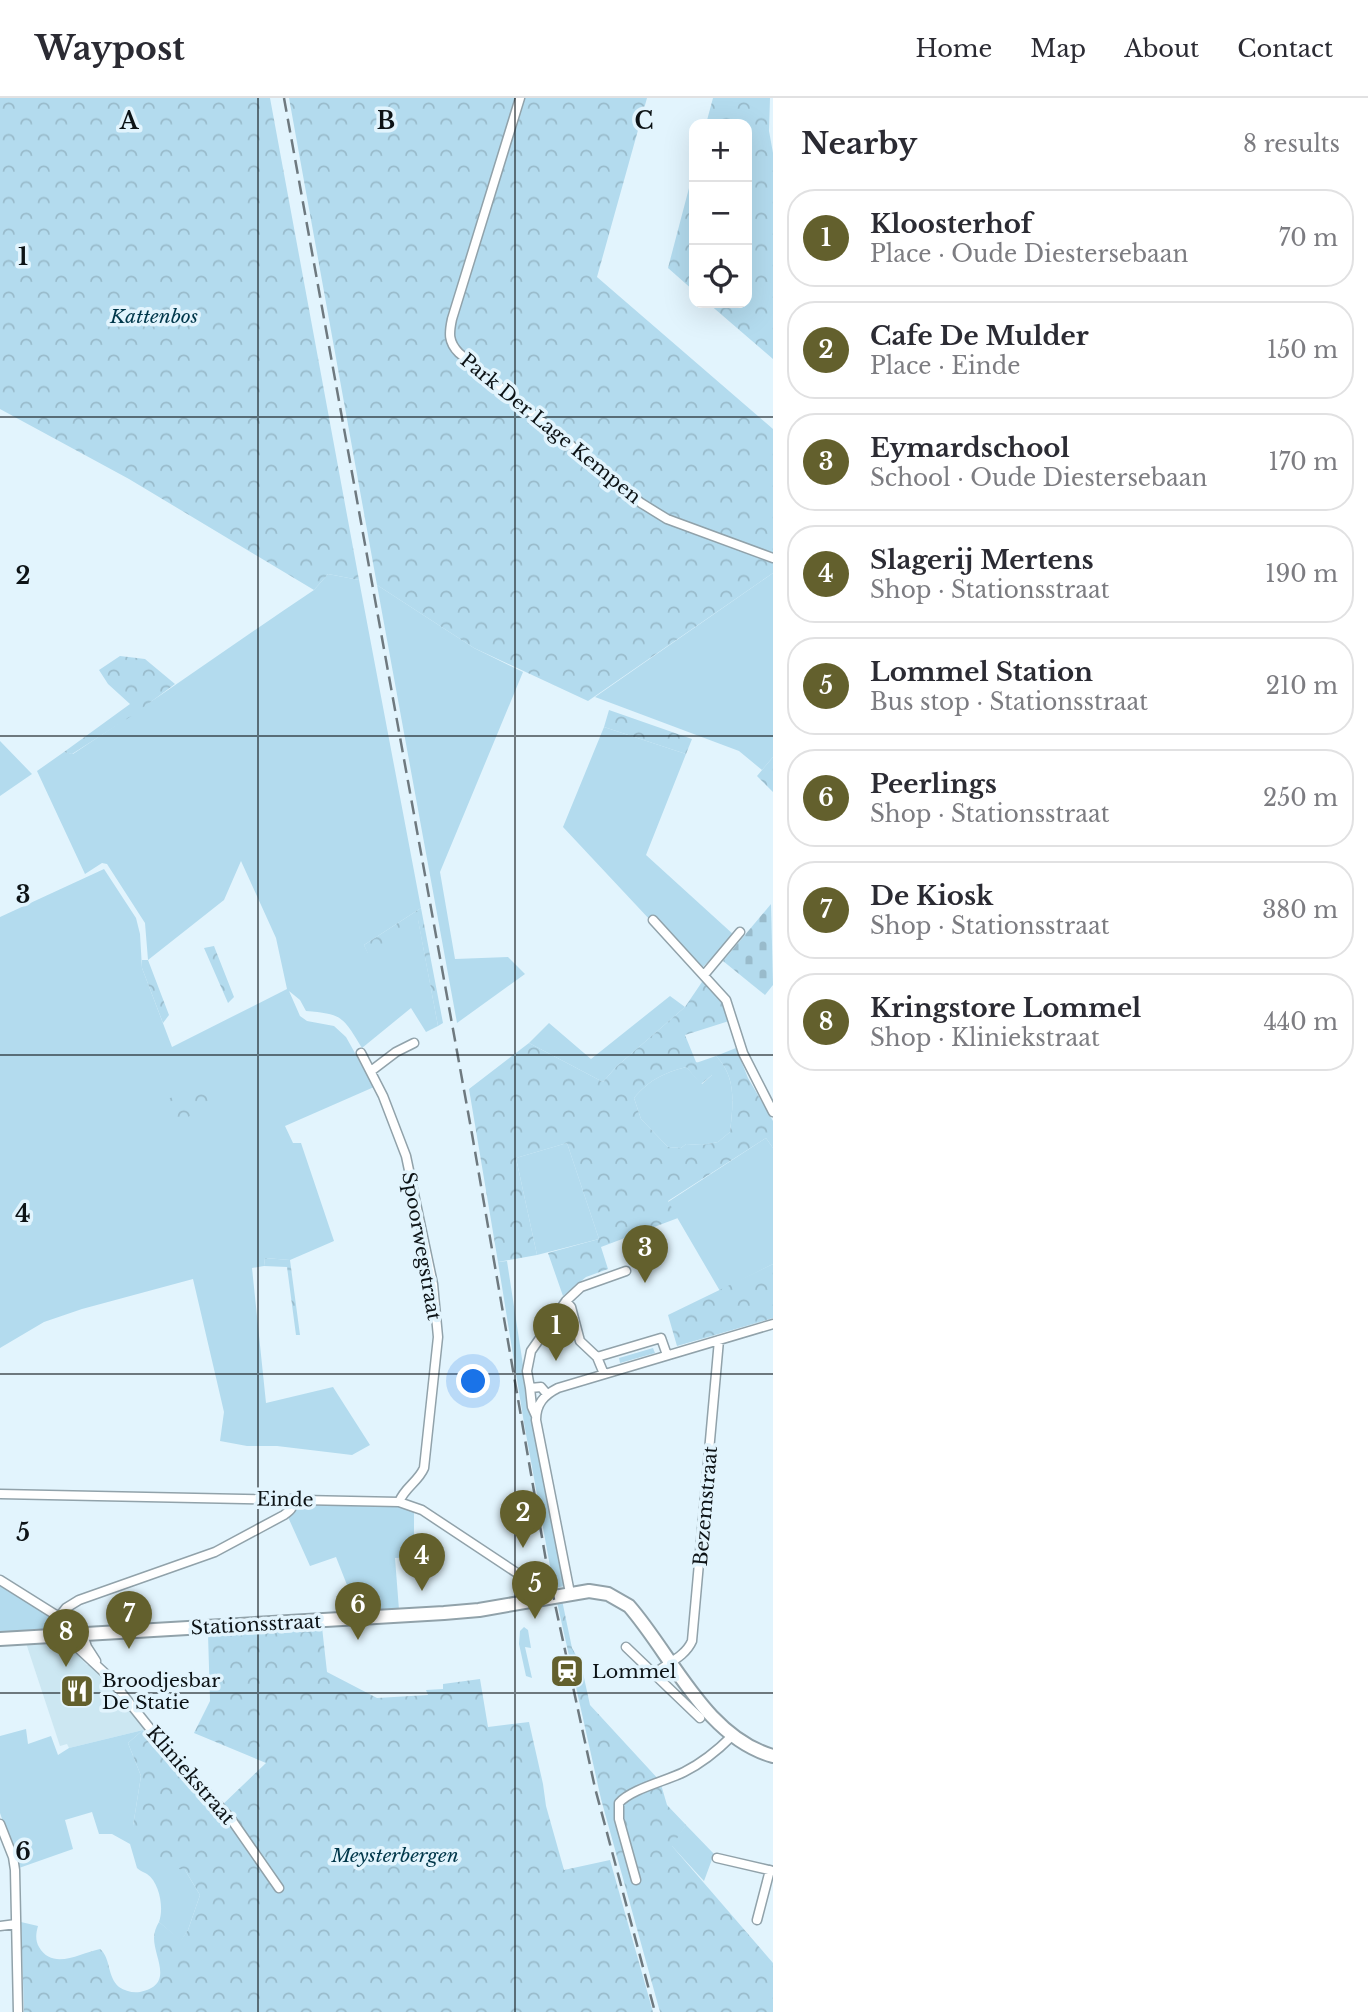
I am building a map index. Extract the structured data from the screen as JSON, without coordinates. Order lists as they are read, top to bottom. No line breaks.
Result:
{"streets":{"main road":["Stationsstraat"],"street":["Park Der Lage Kempen","Spoorwegstraat","Einde","Bezemstraat","Kliniekstraat"]},"crossings":[["Spoorwegstraat","Einde"],["Einde","Stationsstraat"],["Stationsstraat","Kliniekstraat"]],"parks":["Kattenbos","Meysterbergen"],"places":{"station":["Lommel"],"restaurant":["Broodjesbar De Statie"]},"page":{"header":"Waypost","nav":["Home","Map","About","Contact"],"heading":["Nearby","8 results"],"map_buttons":["+","−"],"list":[{"mark":"1","name":"Kloosterhof","note":"Place · Oude Diestersebaan","value":"70 m"},{"mark":"2","name":"Cafe De Mulder","note":"Place · Einde","value":"150 m"},{"mark":"3","name":"Eymardschool","note":"School · Oude Diestersebaan","value":"170 m"},{"mark":"4","name":"Slagerij Mertens","note":"Shop · Stationsstraat","value":"190 m"},{"mark":"5","name":"Lommel Station","note":"Bus stop · Stationsstraat","value":"210 m"},{"mark":"6","name":"Peerlings","note":"Shop · Stationsstraat","value":"250 m"},{"mark":"7","name":"De Kiosk","note":"Shop · Stationsstraat","value":"380 m"},{"mark":"8","name":"Kringstore Lommel","note":"Shop · Kliniekstraat","value":"440 m"}],"pins":["3","1","2","4","5","6","7","8"]},"grid":{"columns":["A","B","C"],"rows":["1","2","3","4","5","6"]}}
